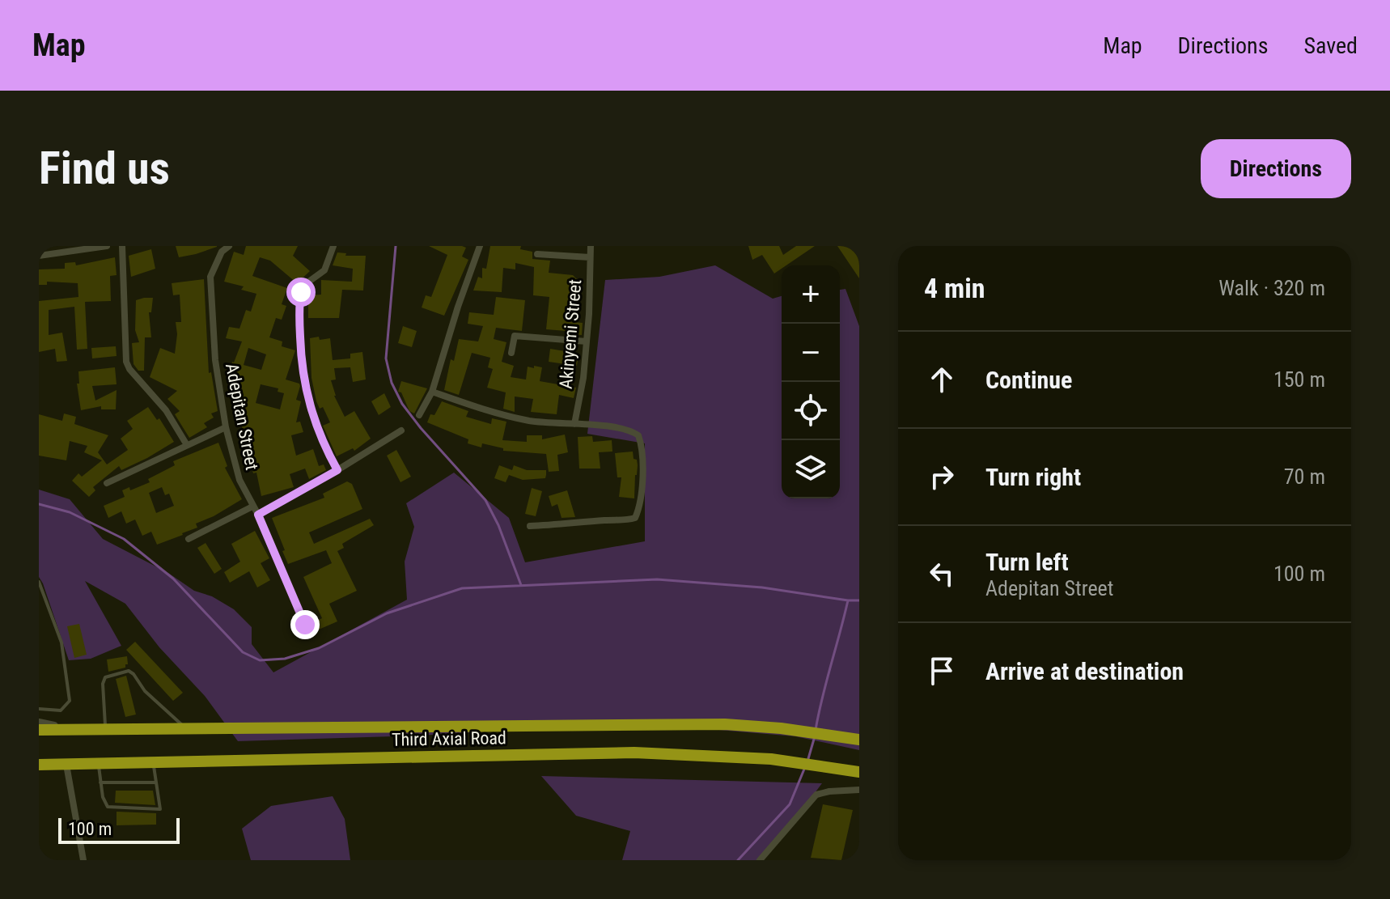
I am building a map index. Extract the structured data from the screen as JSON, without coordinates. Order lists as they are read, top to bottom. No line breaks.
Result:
{"streets":{"highway":["Third Axial Road"],"street":["Akinyemi Street","Adepitan Street"]},"scale_bar":"100 m","page":{"header":"Map","nav":["Map","Directions","Saved"],"buttons":"Directions","title":"Find us","heading":["4 min","Walk · 320 m"],"map_buttons":["+","−"],"list":[["Continue","150 m"],["Turn right","70 m"],["Turn left","Adepitan Street","100 m"],"Arrive at destination"],"scale":"100 m"}}
